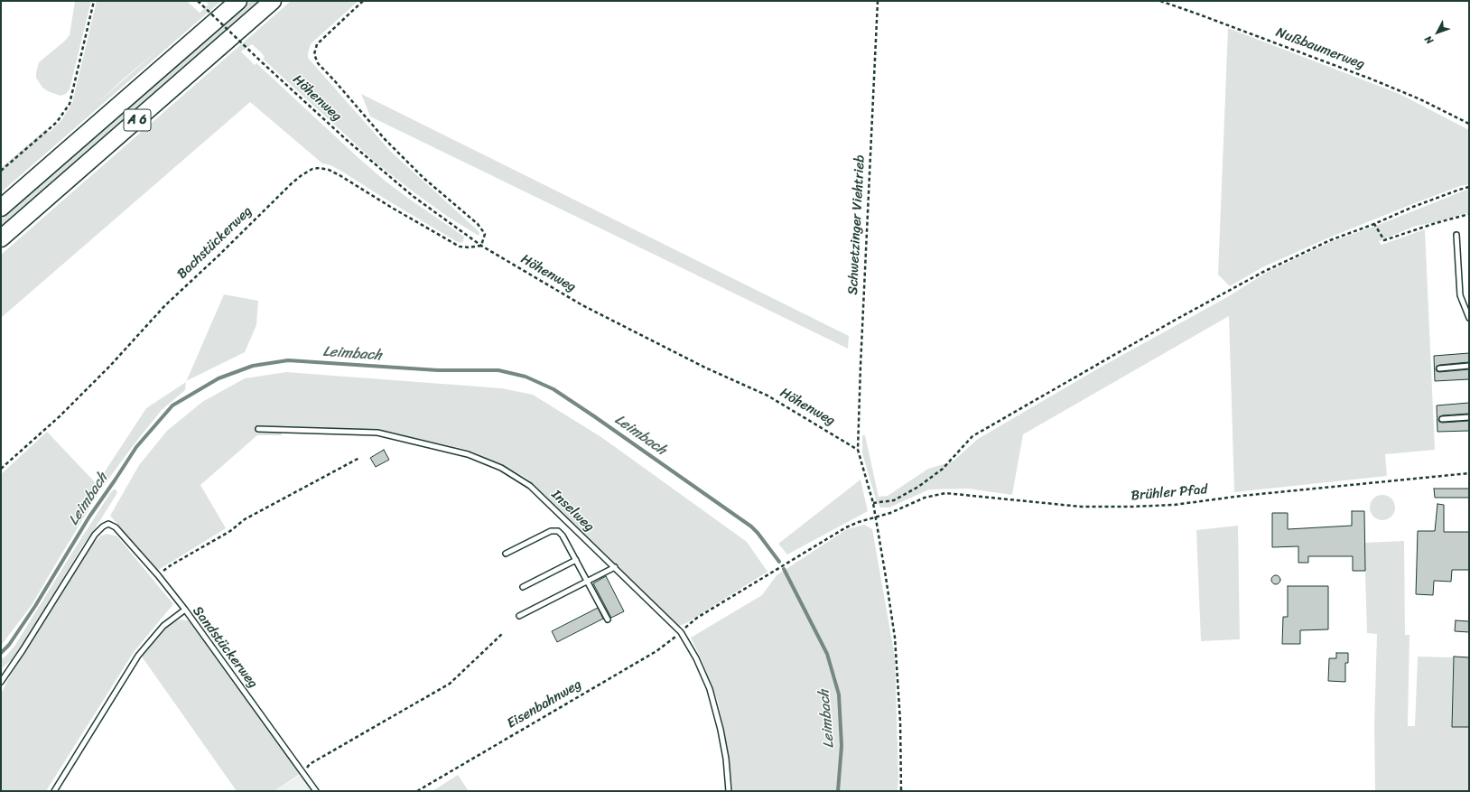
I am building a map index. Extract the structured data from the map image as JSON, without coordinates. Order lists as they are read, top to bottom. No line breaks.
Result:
{"streets":{"highway":["A 6"],"lane":["Inselweg","Sandstückerweg"],"path":["Nußbaumerweg","Höhenweg","Schwetzinger Viehtrieb","Bachstückerweg","Brühler Pfad","Eisenbahnweg"]},"crossings":[["Höhenweg","Schwetzinger Viehtrieb"],["Höhenweg","Bachstückerweg"],["Schwetzinger Viehtrieb","Brühler Pfad"],["Brühler Pfad","Eisenbahnweg"],["Inselweg","Eisenbahnweg"]],"water":["Leimbach"],"north":"bottom left"}
